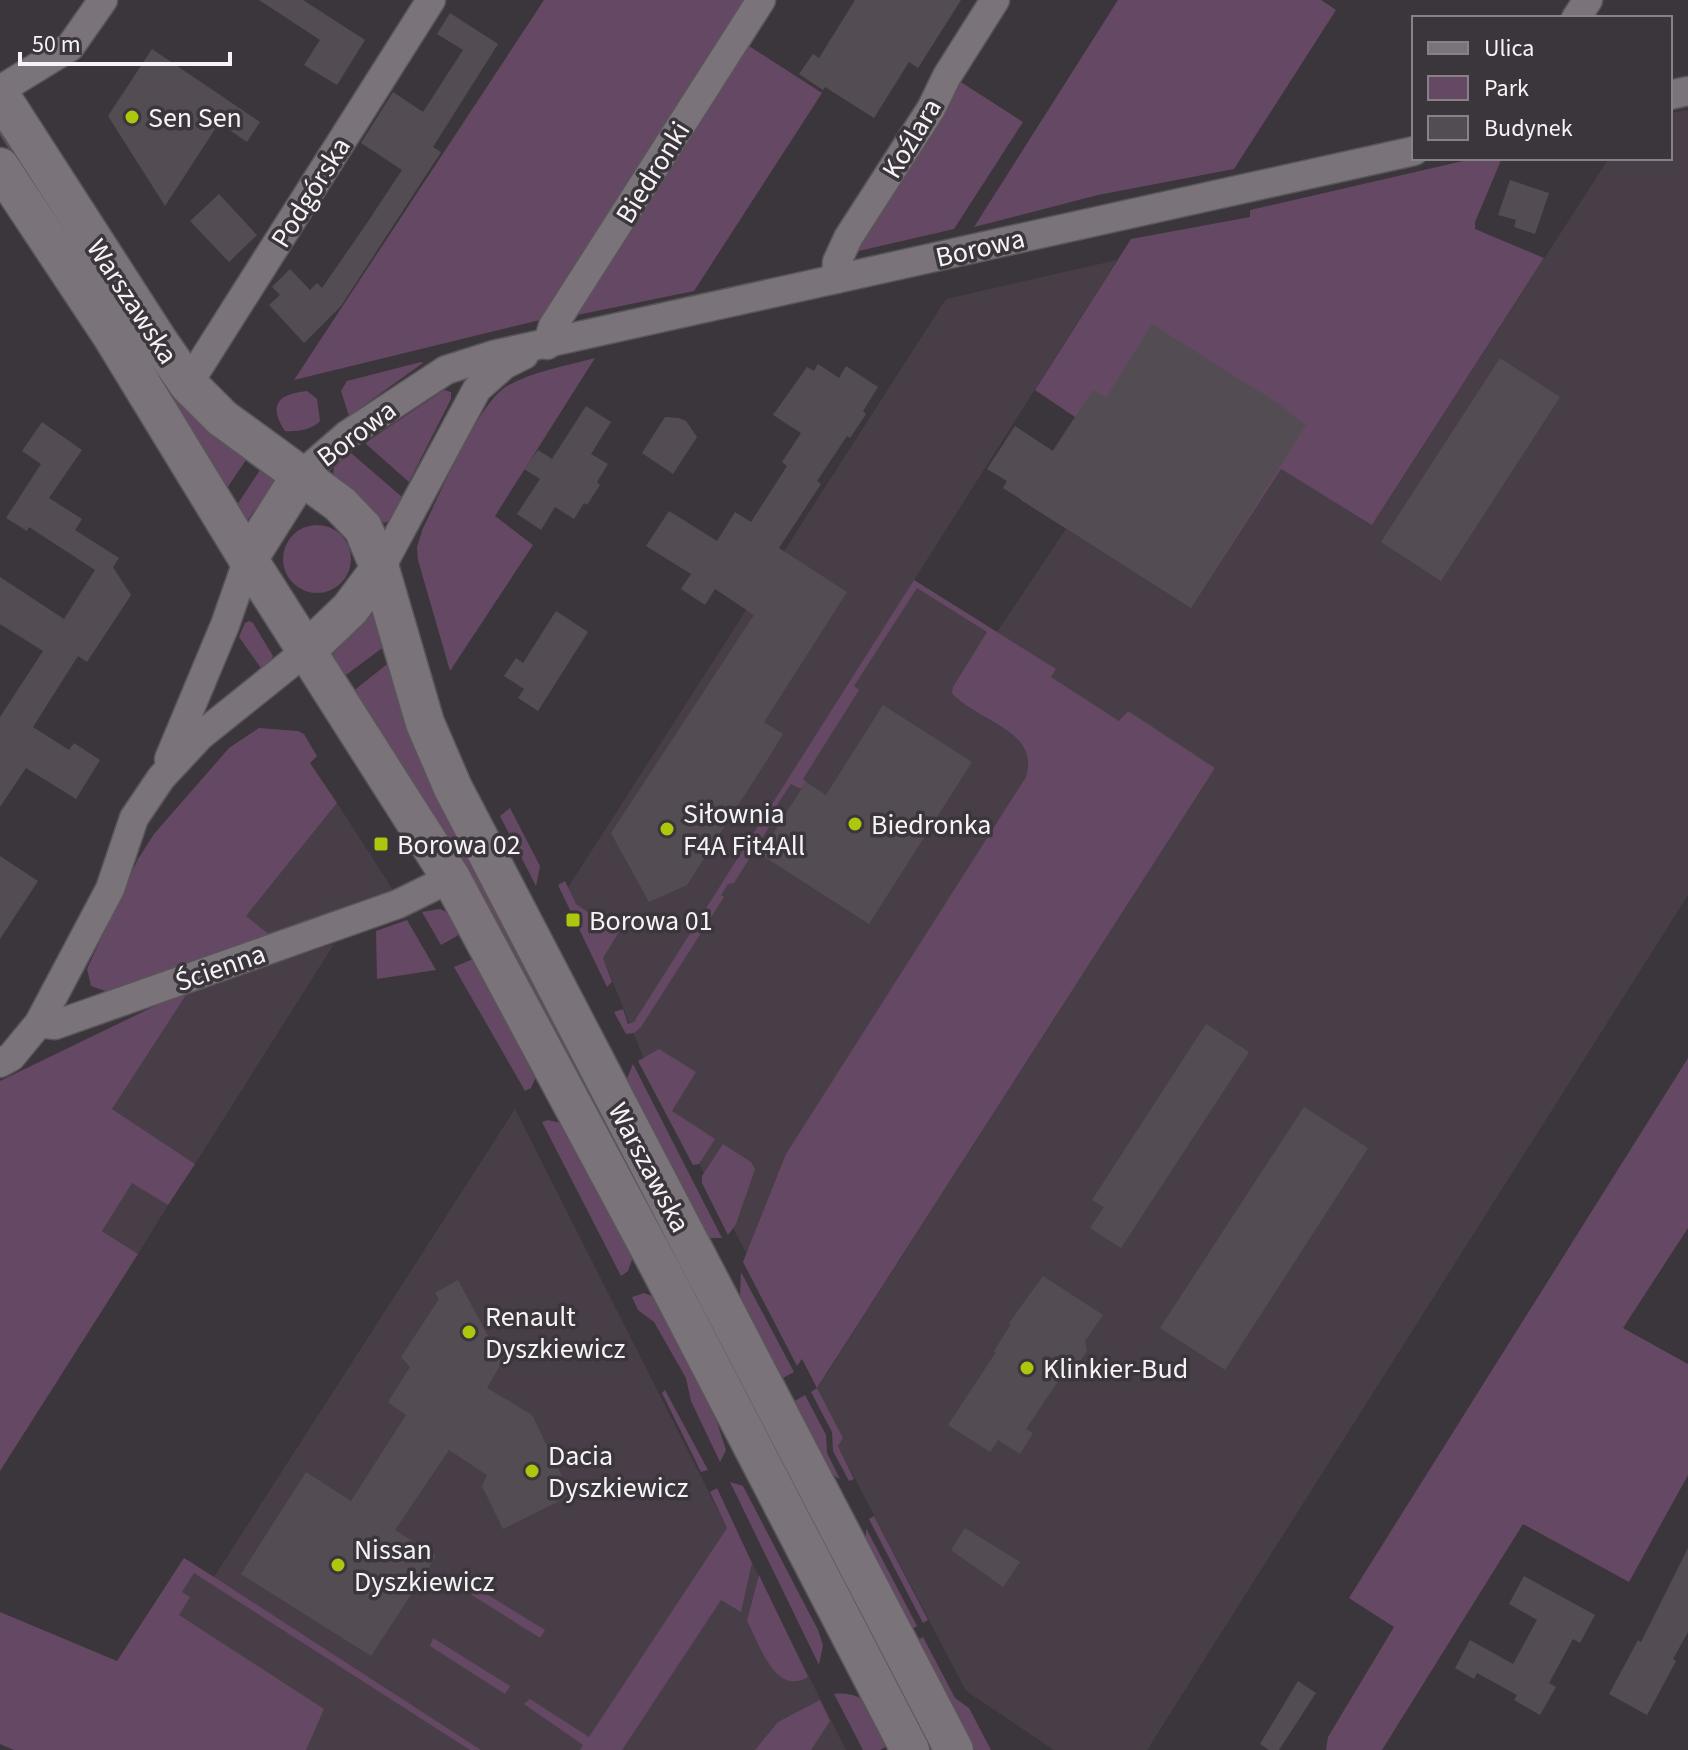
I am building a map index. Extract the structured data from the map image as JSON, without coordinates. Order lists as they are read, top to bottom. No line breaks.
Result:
{"streets":{"main road":["Warszawska"],"street":["Koźlara","Biedronki","Podgórska","Borowa","Ścienna"]},"crossings":[["Koźlara","Borowa"],["Biedronki","Borowa"],["Podgórska","Warszawska"],["Borowa","Warszawska"],["Warszawska","Ścienna"]],"places":{"other":["Sen Sen","Biedronka","Siłownia F4A Fit4All","Renault Dyszkiewicz","Klinkier-Bud","Dacia Dyszkiewicz","Nissan Dyszkiewicz"],"transit":["Borowa 02","Borowa 01"]},"legend":["Ulica","Park","Budynek"],"scale_bar":"50 m"}
